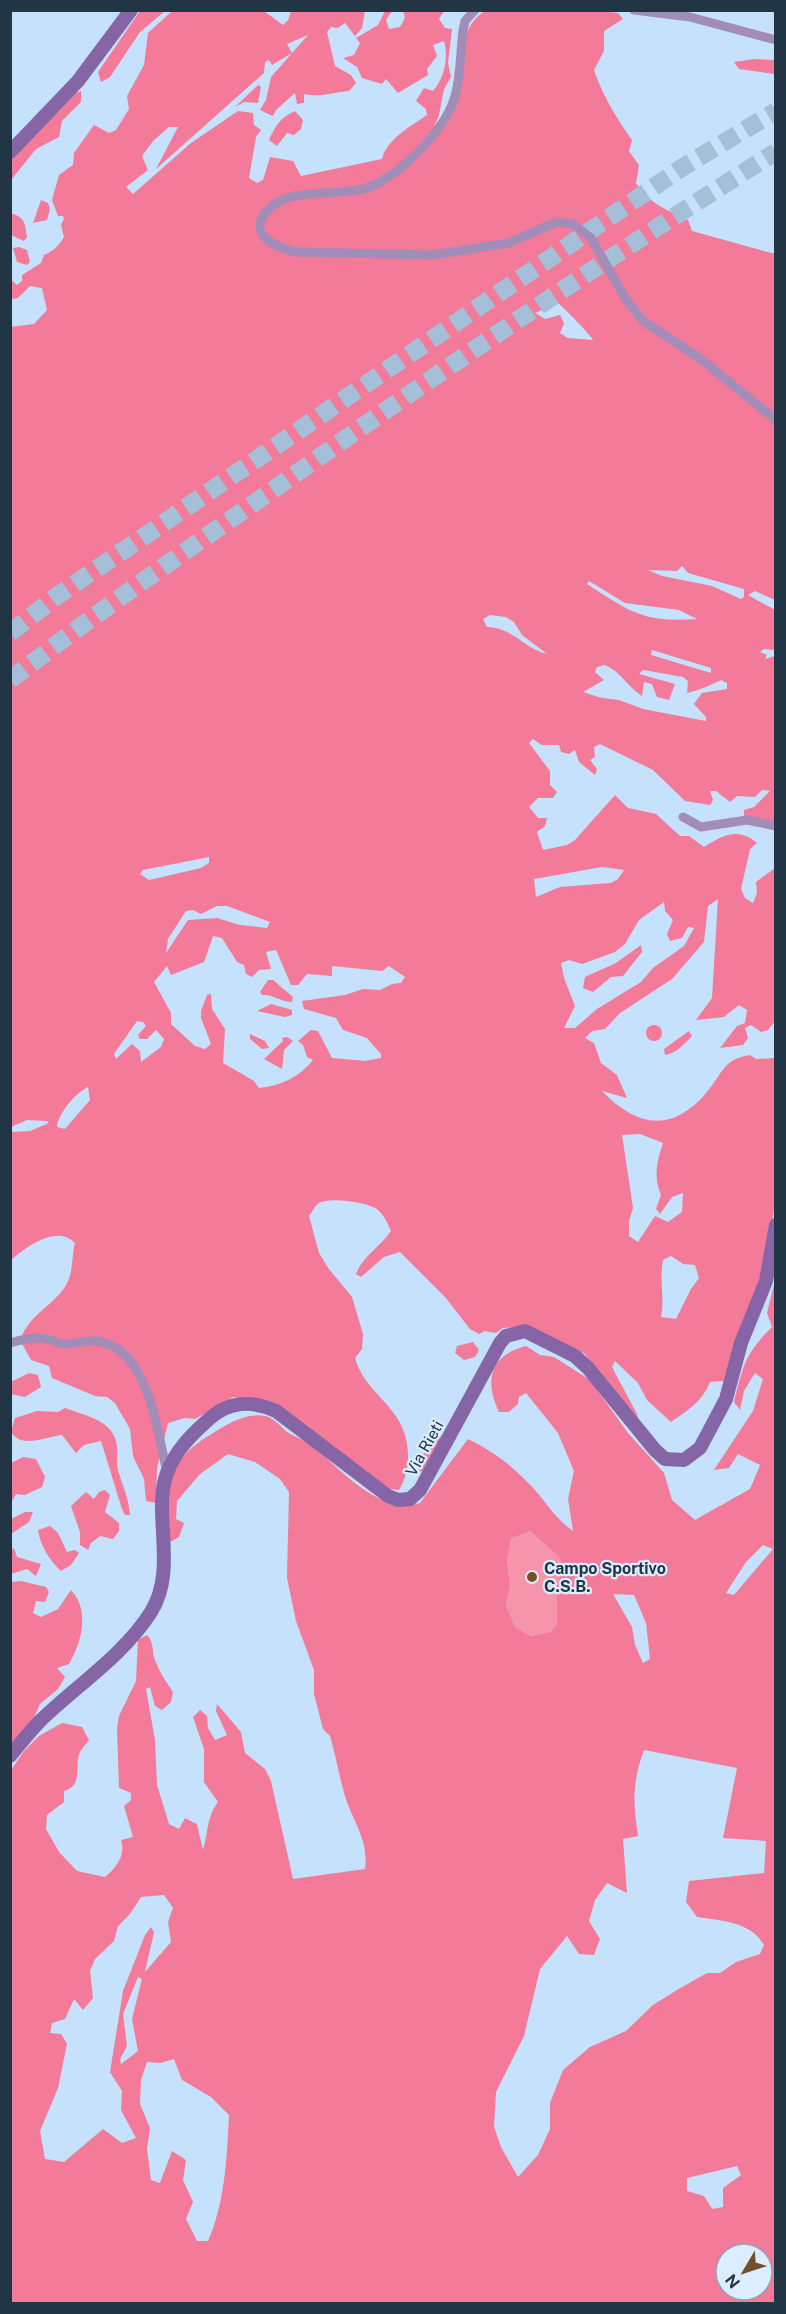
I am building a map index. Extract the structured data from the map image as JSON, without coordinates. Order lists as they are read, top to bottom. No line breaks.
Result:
{"streets":{"street":["Via Rieti"]},"places":["Campo Sportivo C.S.B."],"north":"bottom left"}
